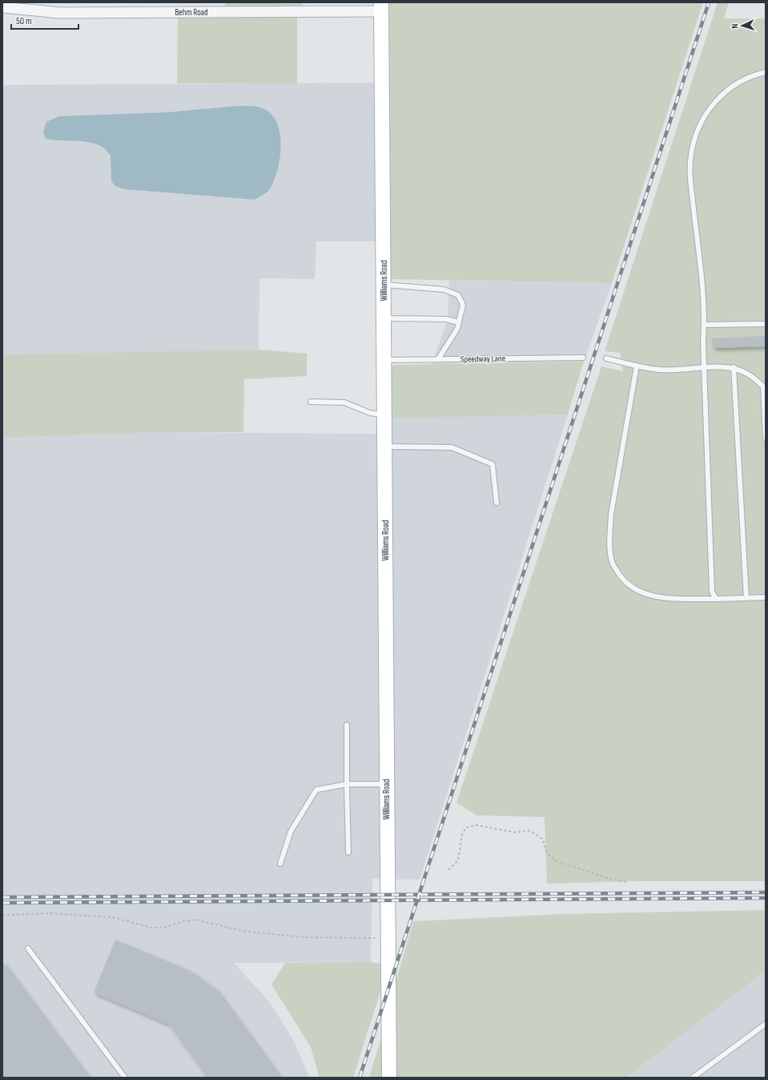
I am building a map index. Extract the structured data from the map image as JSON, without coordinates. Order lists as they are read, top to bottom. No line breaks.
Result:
{"streets":{"main road":["Williams Road"],"street":["Behm Road"],"lane":["Speedway Lane"]},"crossings":[["Behm Road","Williams Road"],["Williams Road","Speedway Lane"]],"scale_bar":"50 m","north":"left"}
